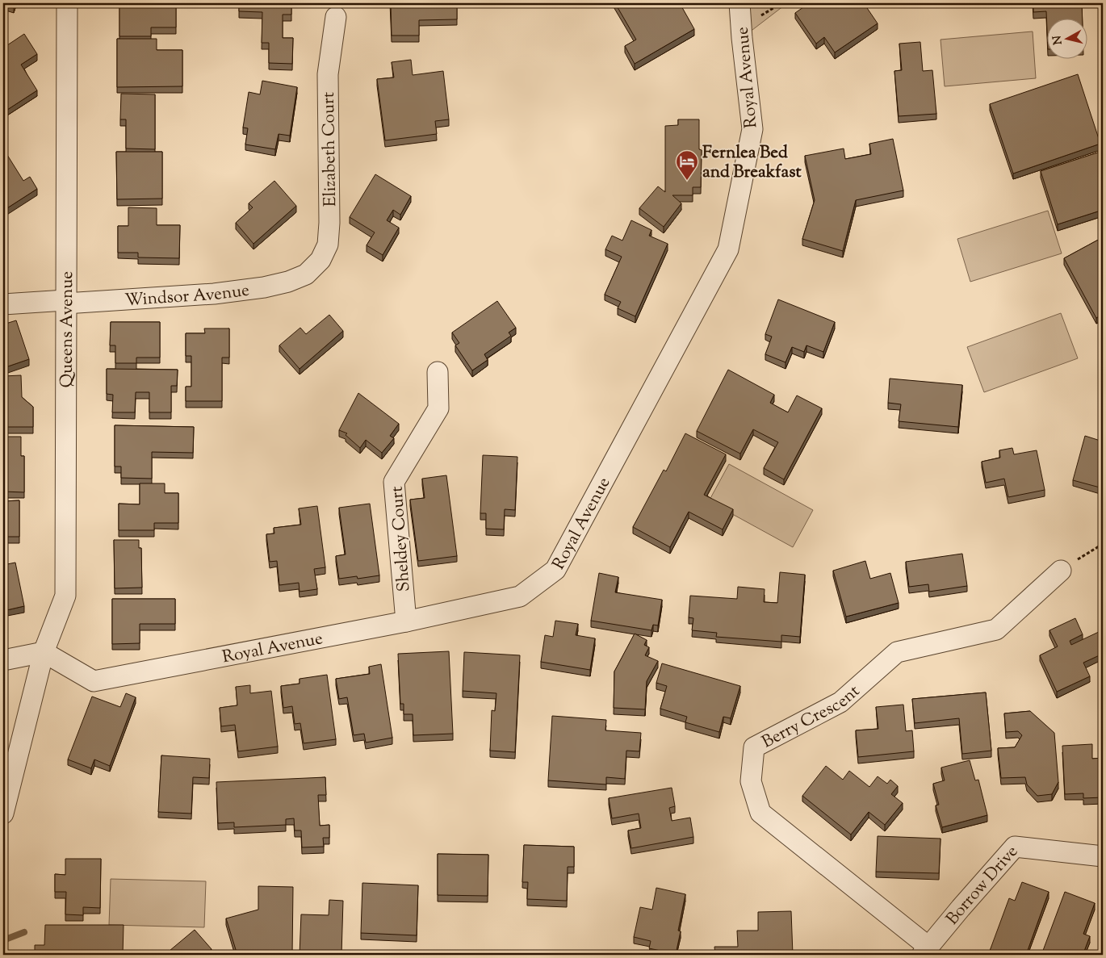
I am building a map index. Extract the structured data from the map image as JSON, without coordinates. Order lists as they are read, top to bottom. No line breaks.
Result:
{"streets":{"street":["Royal Avenue","Elizabeth Court","Windsor Avenue","Queens Avenue","Sheldey Court","Berry Crescent","Borrow Drive"]},"crossings":[["Royal Avenue","Queens Avenue"],["Royal Avenue","Sheldey Court"],["Elizabeth Court","Windsor Avenue"],["Windsor Avenue","Queens Avenue"],["Berry Crescent","Borrow Drive"]],"places":{"hotel":["Fernlea Bed and Breakfast"]},"north":"left"}
